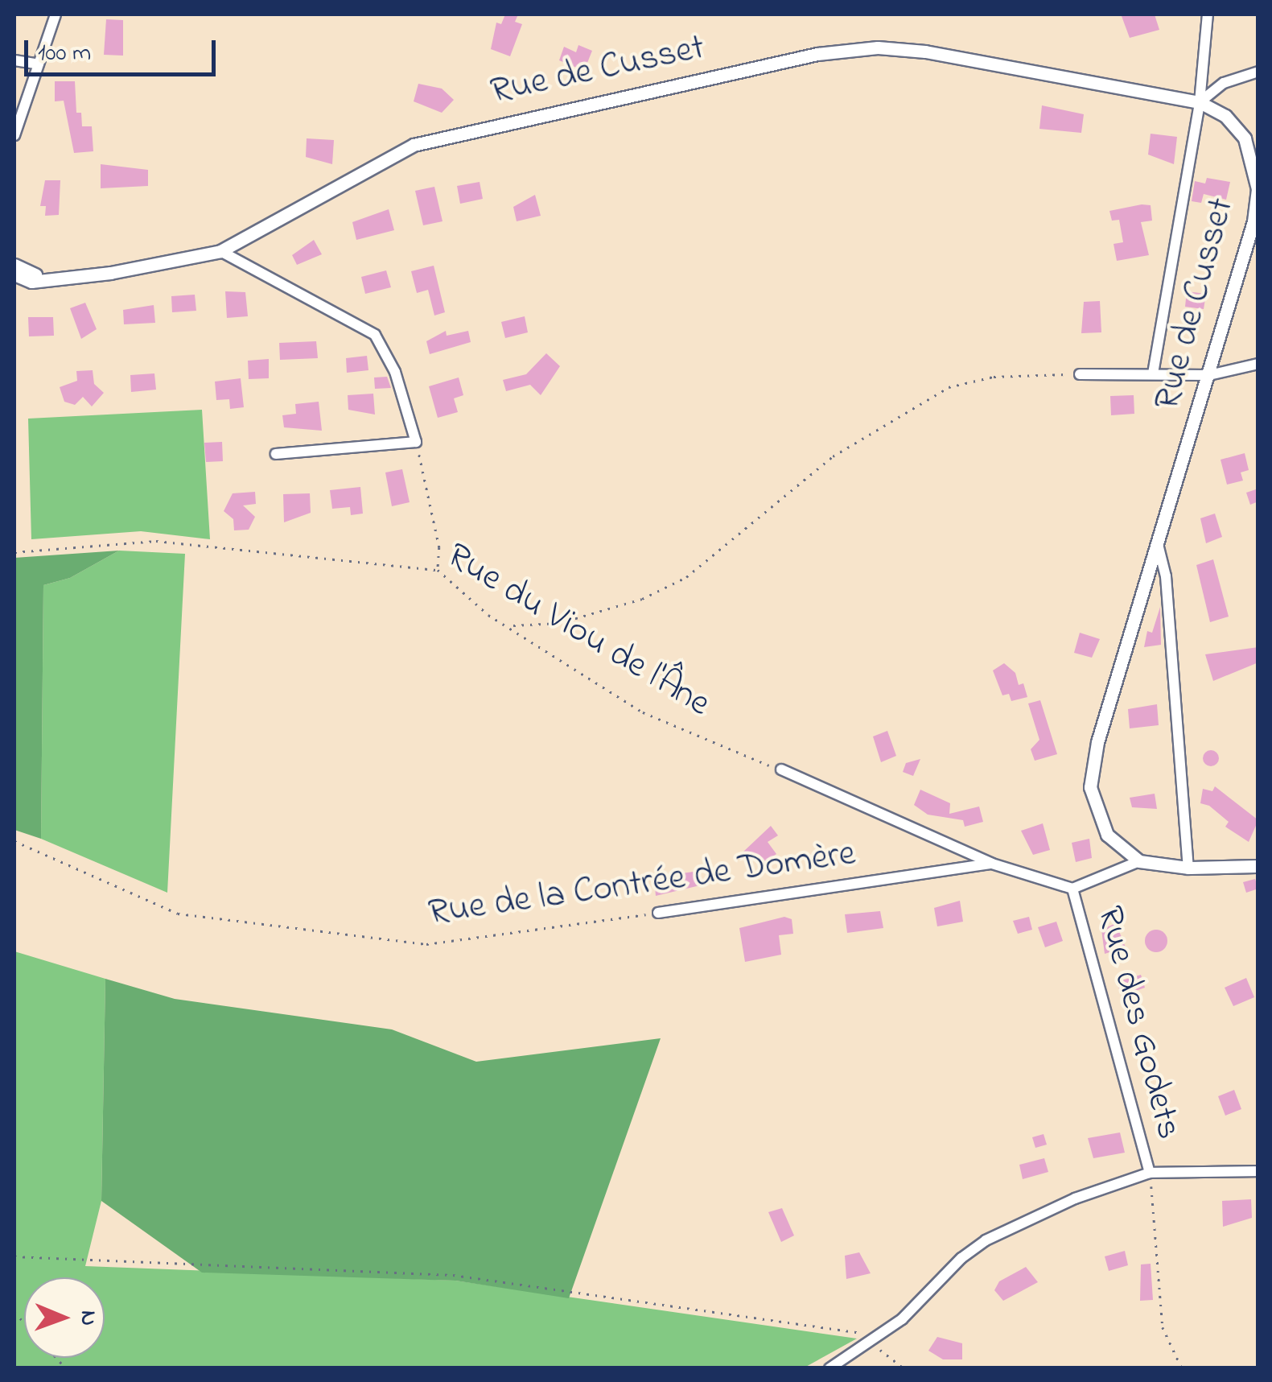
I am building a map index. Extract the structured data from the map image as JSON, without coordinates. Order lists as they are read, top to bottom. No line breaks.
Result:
{"streets":{"street":["Rue de Cusset","Rue de la Contrée de Domère","Rue des Godets"],"path":["Rue du Viou de l'Âne"]},"crossings":[["Rue de la Contrée de Domère","Rue des Godets"]],"scale_bar":"100 m","north":"right"}
